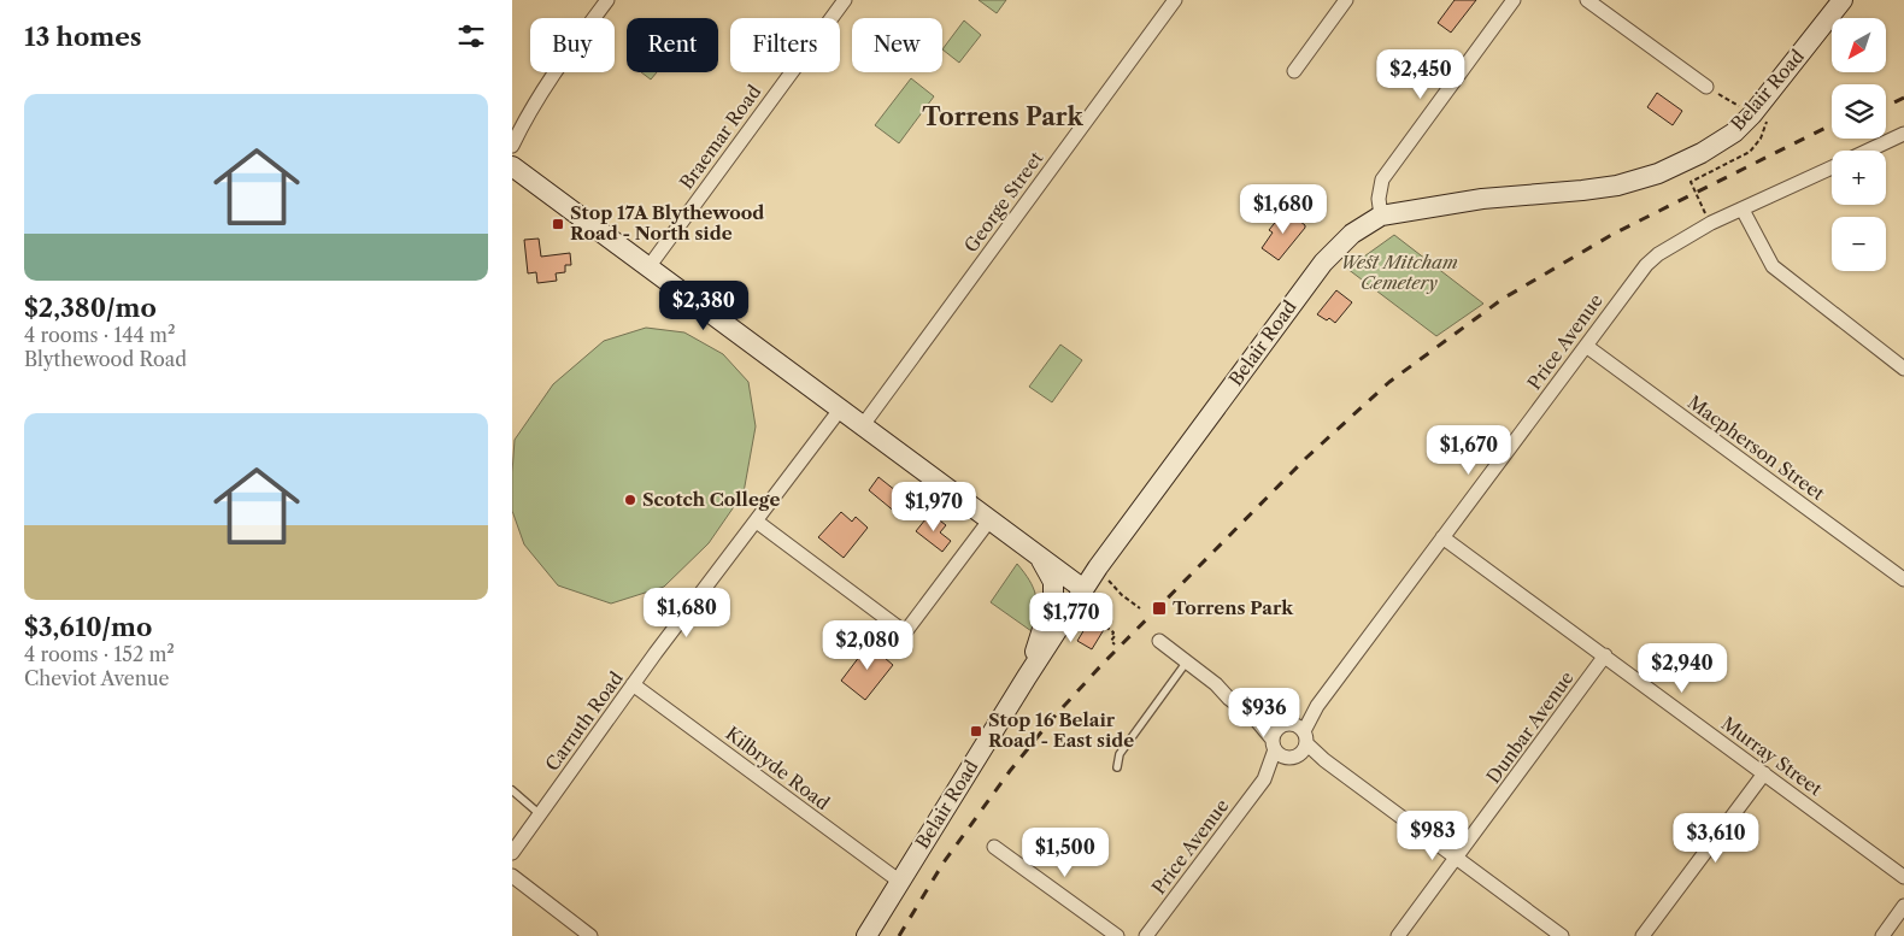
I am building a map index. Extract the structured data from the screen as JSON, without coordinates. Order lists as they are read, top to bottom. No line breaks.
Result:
{"streets":{"main road":["Belair Road"],"street":["Braemar Road","George Street","Price Avenue","Macpherson Street","Carruth Road","Dunbar Avenue","Murray Street","Kilbryde Road"]},"crossings":[["Belair Road","Kilbryde Road"],["Price Avenue","Macpherson Street"],["Price Avenue","Murray Street"],["Carruth Road","Kilbryde Road"],["Dunbar Avenue","Murray Street"]],"districts":["Torrens Park"],"parks":["West Mitcham Cemetery"],"places":{"transit":["Stop 17A Blythewood Road - North side","Torrens Park","Stop 16 Belair Road - East side"],"other":["Scotch College"]},"north":"bottom left","page":{"heading":"13 homes","map_buttons":["+","−"],"chip":["Buy","Rent","Filters","New"],"price":["$2,450","$1,680","$2,380","$1,670","$1,970","$1,680","$1,770","$2,080","$2,940","$936","$983","$3,610","$1,500"],"list":[{"name":"$2,380/mo","note":"4 rooms · 144 m² · Blythewood Road"},{"name":"$3,610/mo","note":"4 rooms · 152 m² · Cheviot Avenue"}]}}
